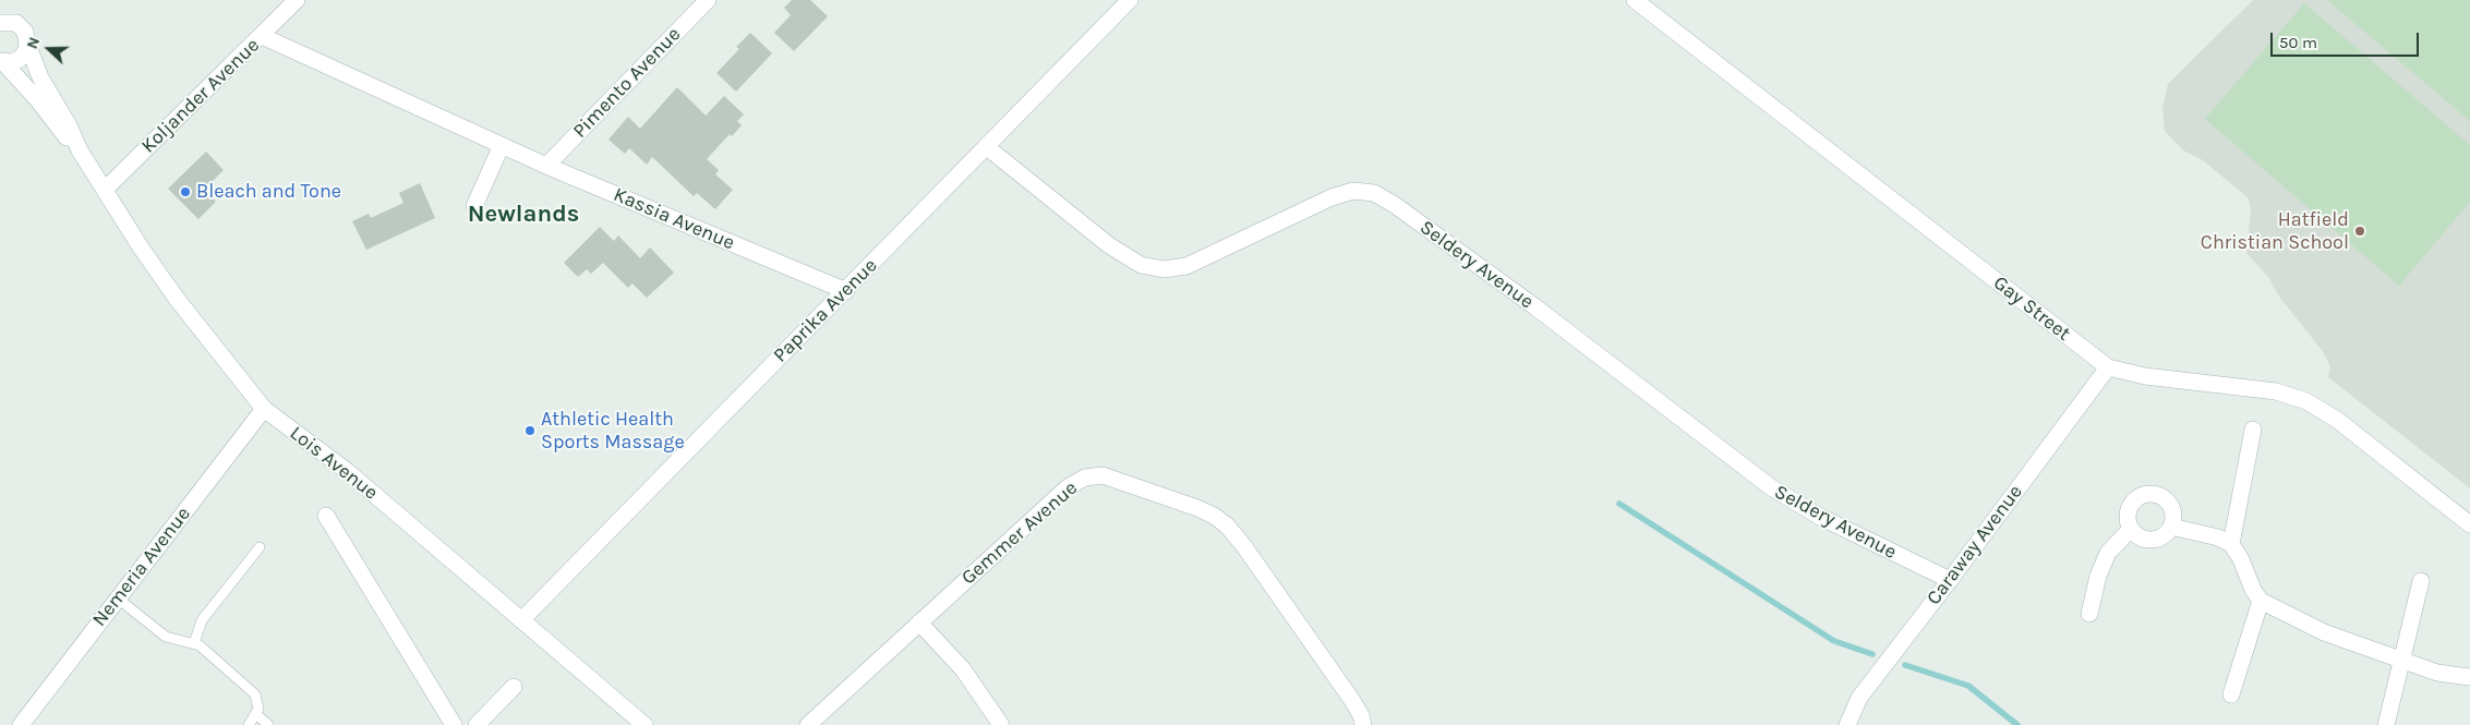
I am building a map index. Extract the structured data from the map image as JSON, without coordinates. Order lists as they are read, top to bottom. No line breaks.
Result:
{"streets":{"street":["Pimento Avenue","Koljander Avenue","Kassia Avenue","Seldery Avenue","Gay Street","Paprika Avenue","Lois Avenue","Gemmer Avenue","Caraway Avenue","Nemeria Avenue"]},"crossings":[["Pimento Avenue","Kassia Avenue"],["Koljander Avenue","Kassia Avenue"],["Koljander Avenue","Lois Avenue"],["Kassia Avenue","Paprika Avenue"],["Seldery Avenue","Paprika Avenue"],["Seldery Avenue","Caraway Avenue"],["Gay Street","Caraway Avenue"],["Paprika Avenue","Lois Avenue"],["Lois Avenue","Nemeria Avenue"]],"districts":["Newlands"],"places":["Bleach and Tone","Hatfield Christian School","Athletic Health Sports Massage"],"scale_bar":"50 m","north":"left"}
